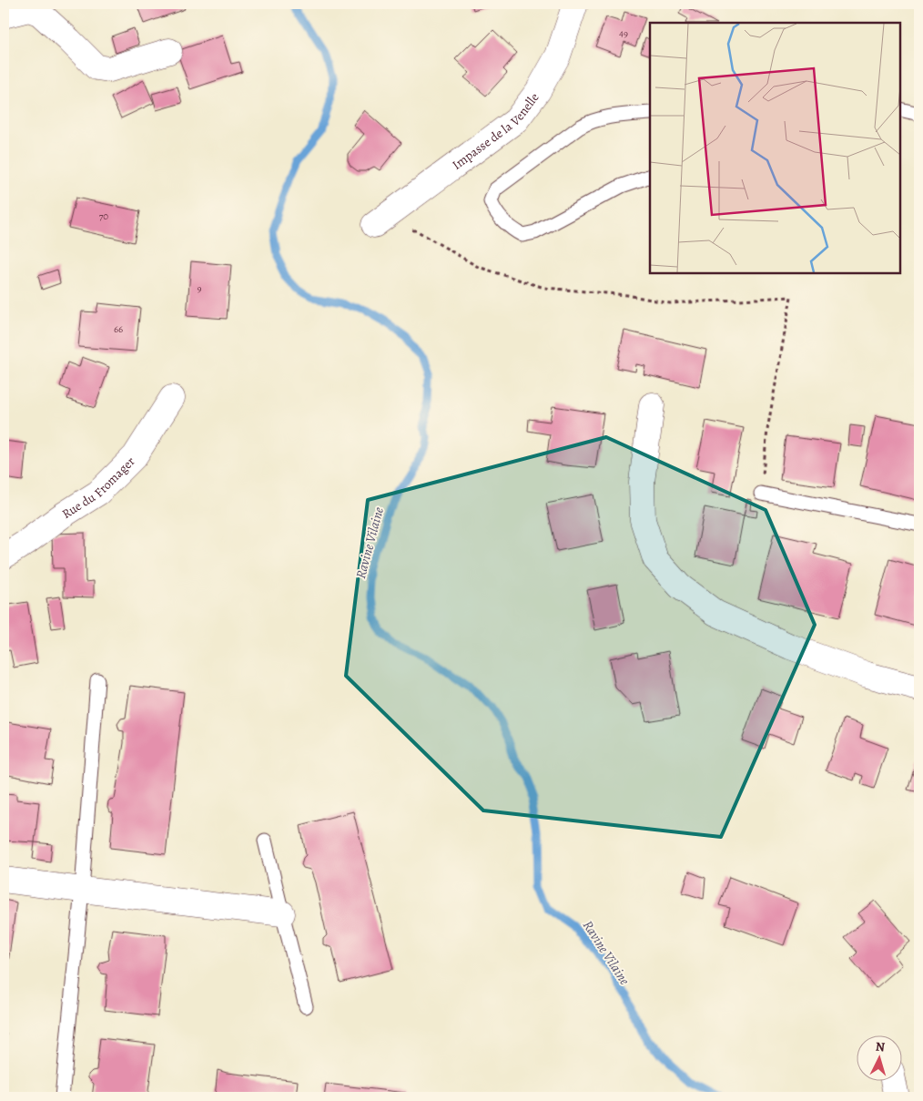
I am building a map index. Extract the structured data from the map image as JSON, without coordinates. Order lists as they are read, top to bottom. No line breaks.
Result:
{"streets":{"street":["Impasse de la Venelle","Rue du Fromager"]},"water":["Ravine Vilaine"],"house_numbers":["49","70","9","66"],"north":"top"}
